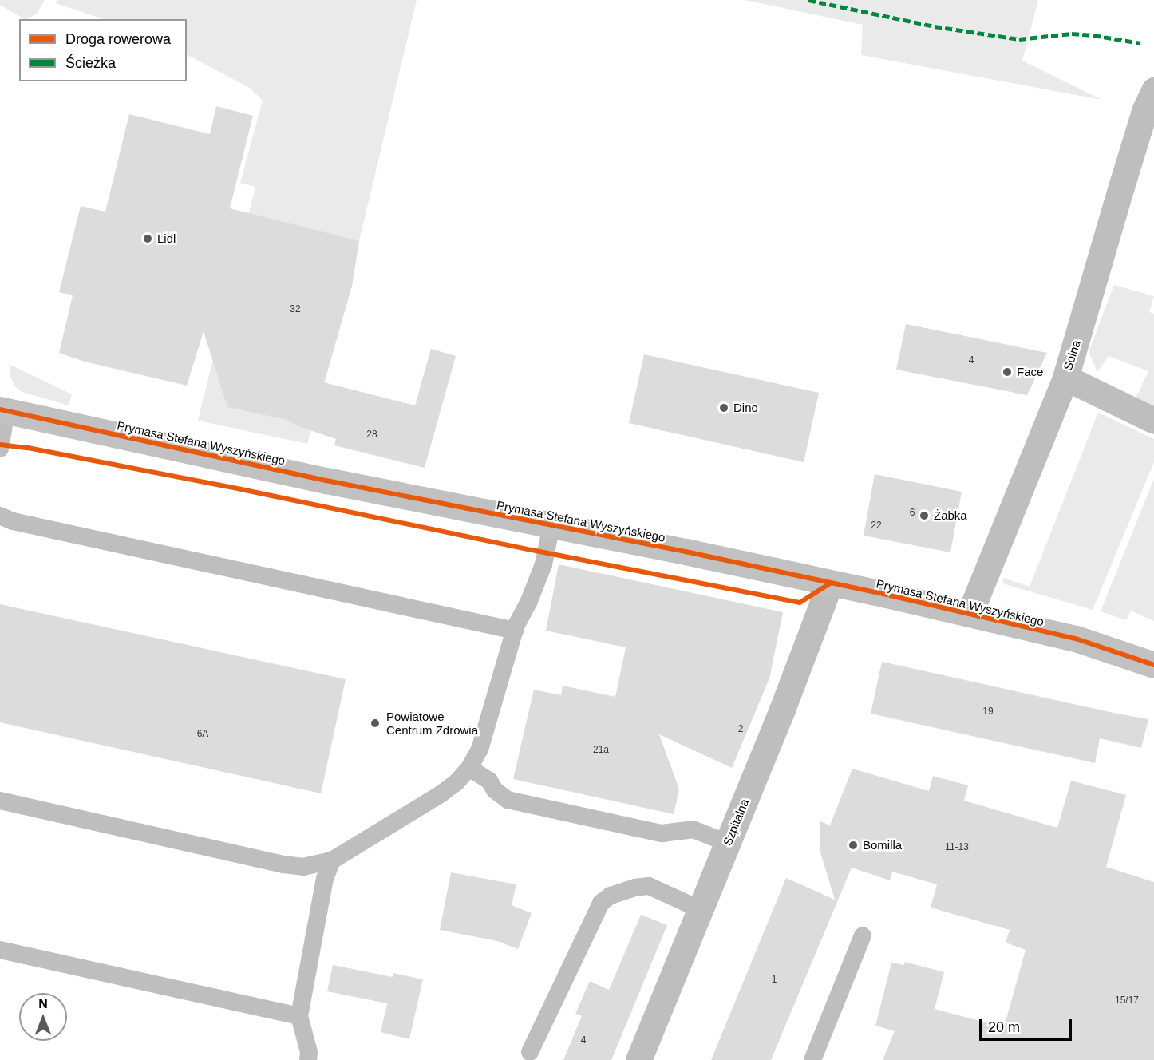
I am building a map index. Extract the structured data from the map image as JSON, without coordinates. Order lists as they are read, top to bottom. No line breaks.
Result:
{"streets":{"main road":["Prymasa Stefana Wyszyńskiego"],"street":["Solna","Szpitalna"]},"crossings":[["Solna","Prymasa Stefana Wyszyńskiego"],["Prymasa Stefana Wyszyńskiego","Szpitalna"]],"places":["Lidl","Face","Dino","Żabka","Powiatowe Centrum Zdrowia","Bomilla"],"house_numbers":["32","4","28","6","22","19","2","6A","21a","11-13","1","15/17","4"],"legend":["Droga rowerowa","Ścieżka"],"scale_bar":"20 m","north":"top"}
